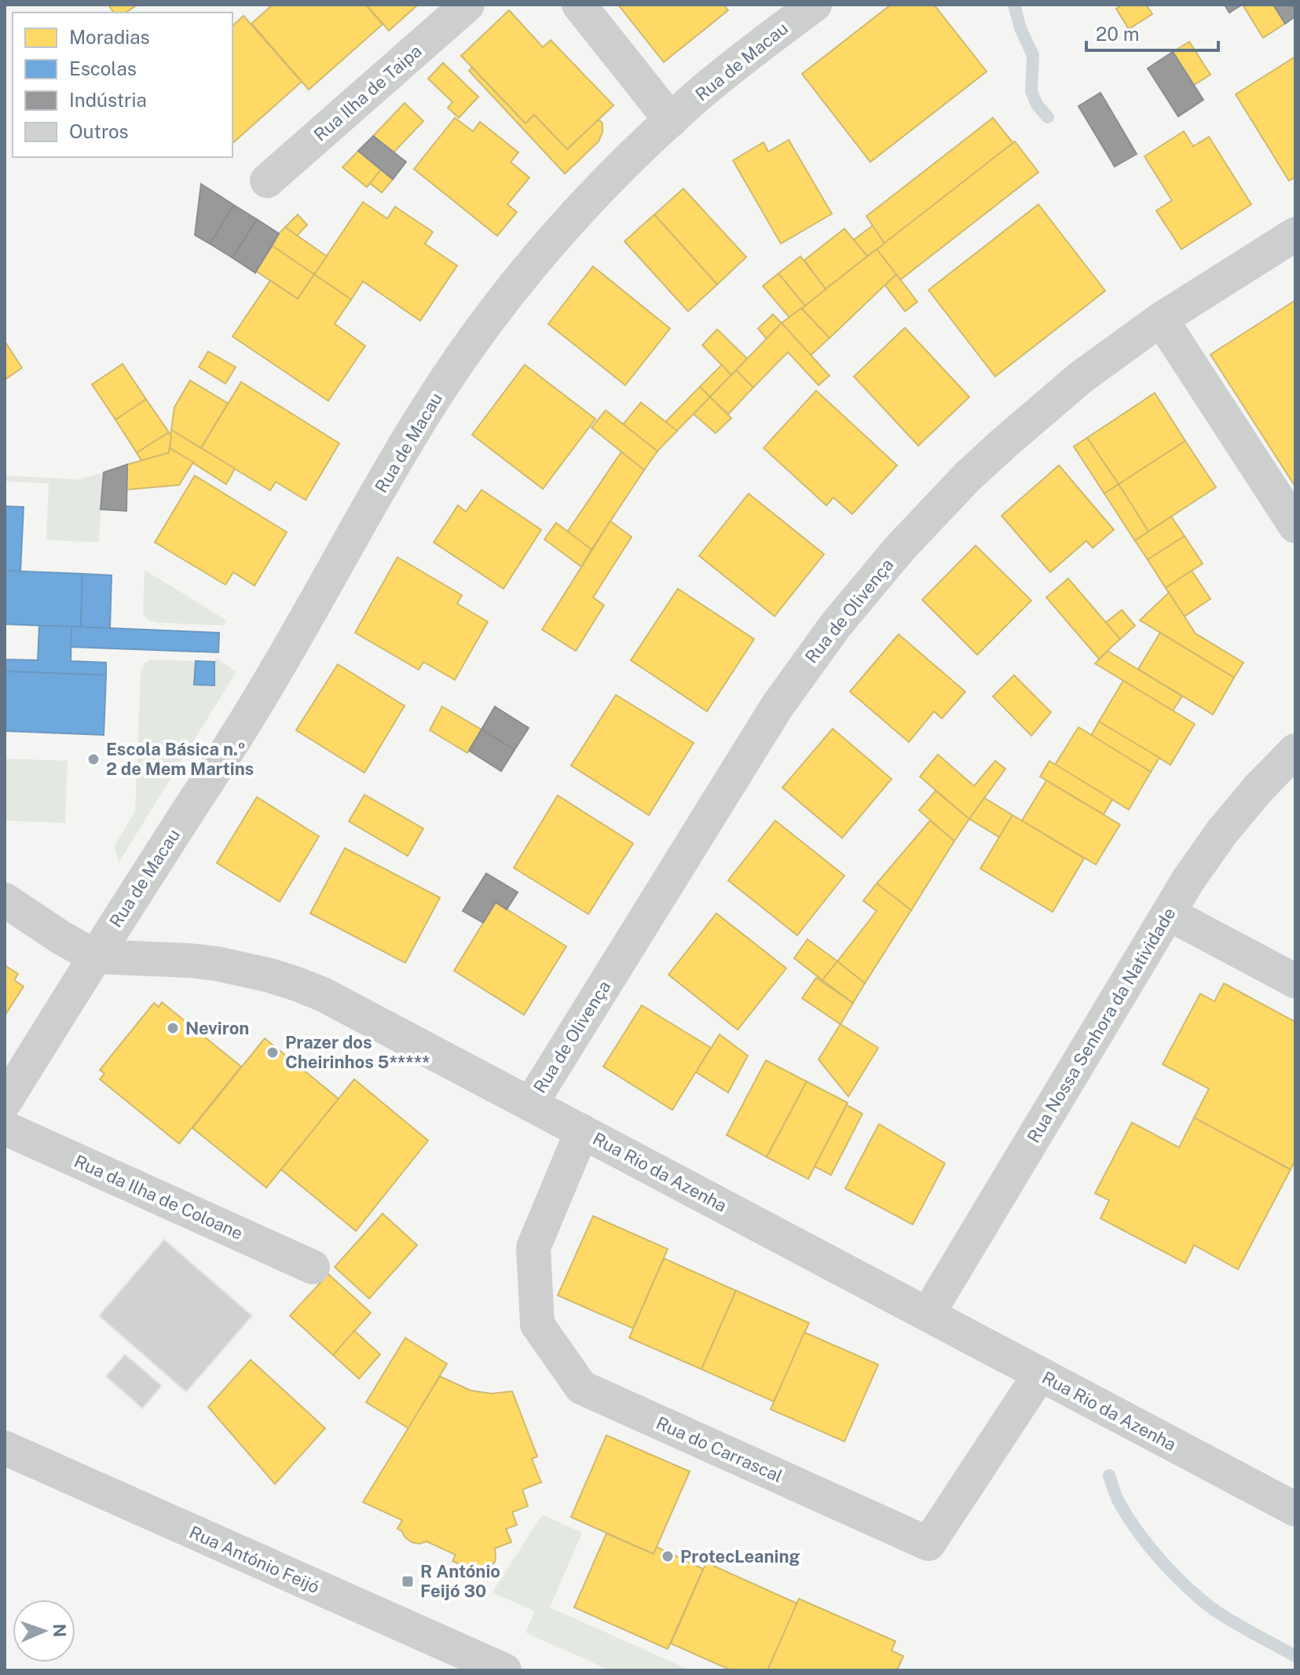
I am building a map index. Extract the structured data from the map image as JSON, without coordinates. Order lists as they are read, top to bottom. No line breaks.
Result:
{"streets":{"street":["Rua de Macau","Rua Ilha de Taipa","Rua de Olivença","Rua Nossa Senhora da Natividade","Rua Rio da Azenha","Rua da Ilha de Coloane","Rua do Carrascal","Rua António Feijó"]},"crossings":[["Rua de Macau","Rua Rio da Azenha"],["Rua de Olivença","Rua Rio da Azenha"],["Rua Nossa Senhora da Natividade","Rua Rio da Azenha"],["Rua Rio da Azenha","Rua do Carrascal"]],"places":{"other":["Escola Básica n.º 2 de Mem Martins","Neviron","Prazer dos Cheirinhos 5*****","ProtecLeaning"],"transit":["R António Feijó 30"]},"legend":["Moradias","Escolas","Indústria","Outros"],"scale_bar":"20 m","north":"right"}
